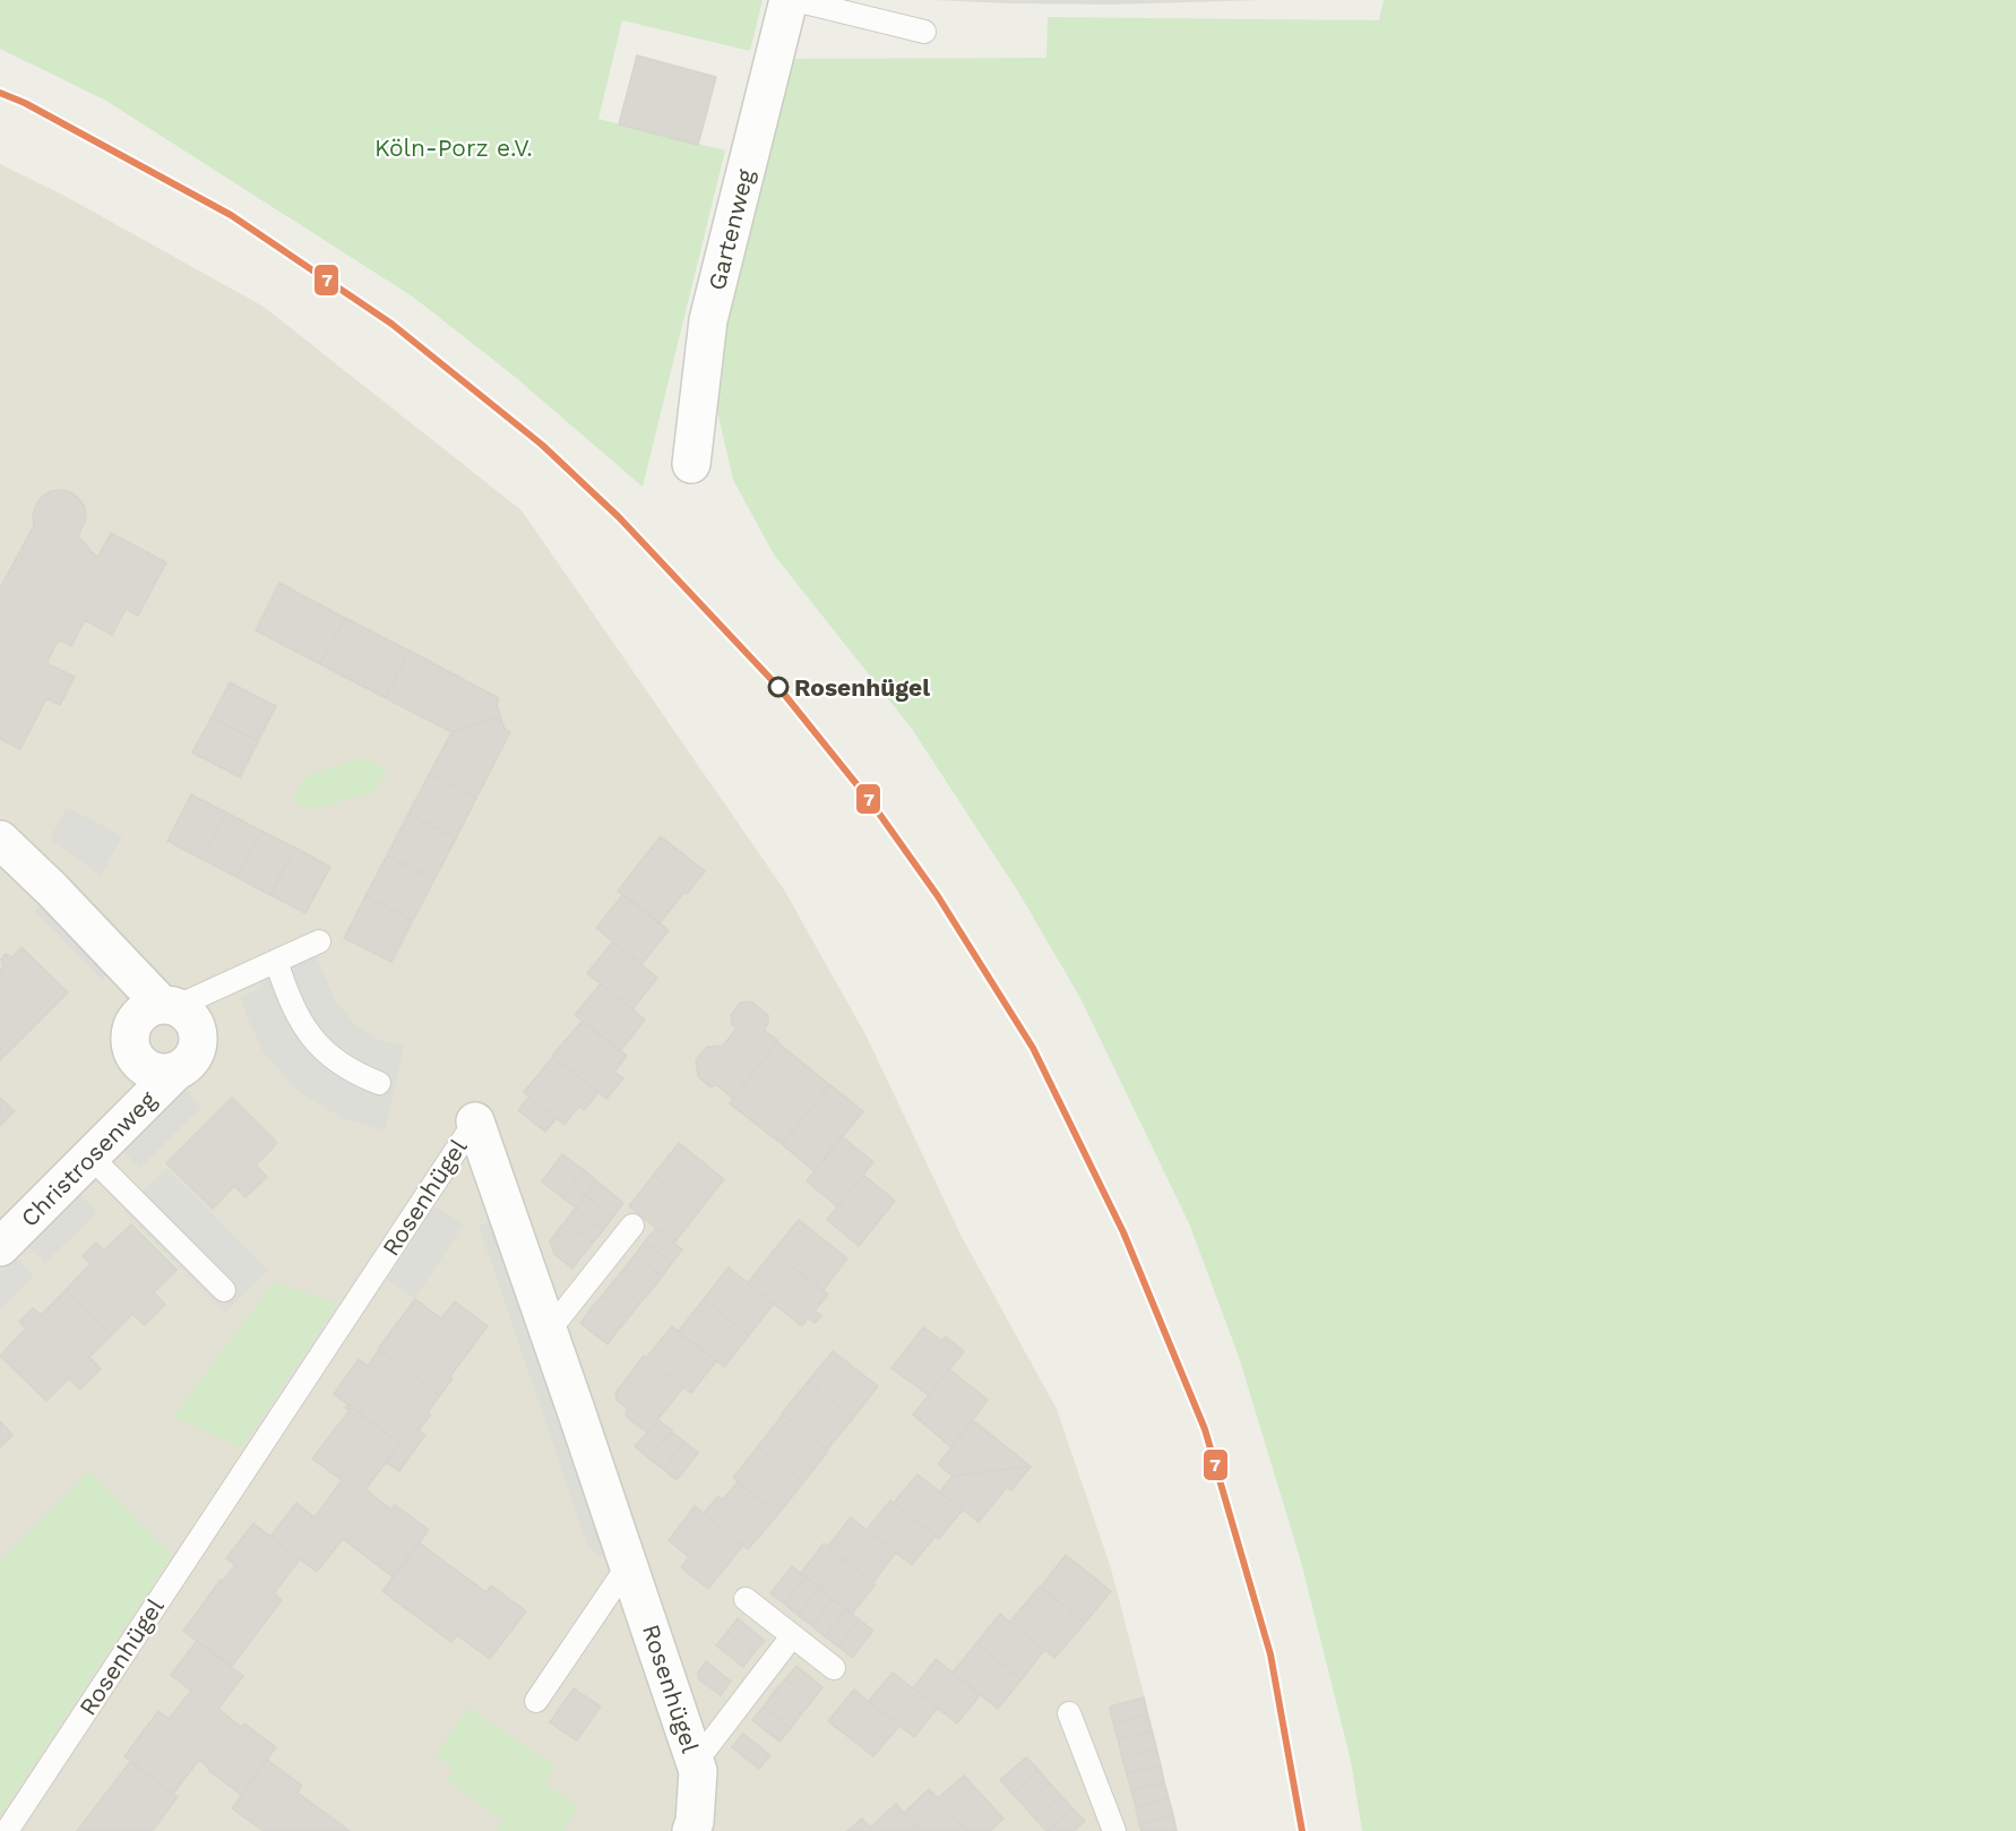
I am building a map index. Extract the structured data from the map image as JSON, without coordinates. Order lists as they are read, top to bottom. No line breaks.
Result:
{"streets":{"street":["Gartenweg","Christrosenweg","Rosenhügel"]},"parks":["Köln-Porz e.V."],"places":["Rosenhügel"],"lines":["transit line 7"]}
